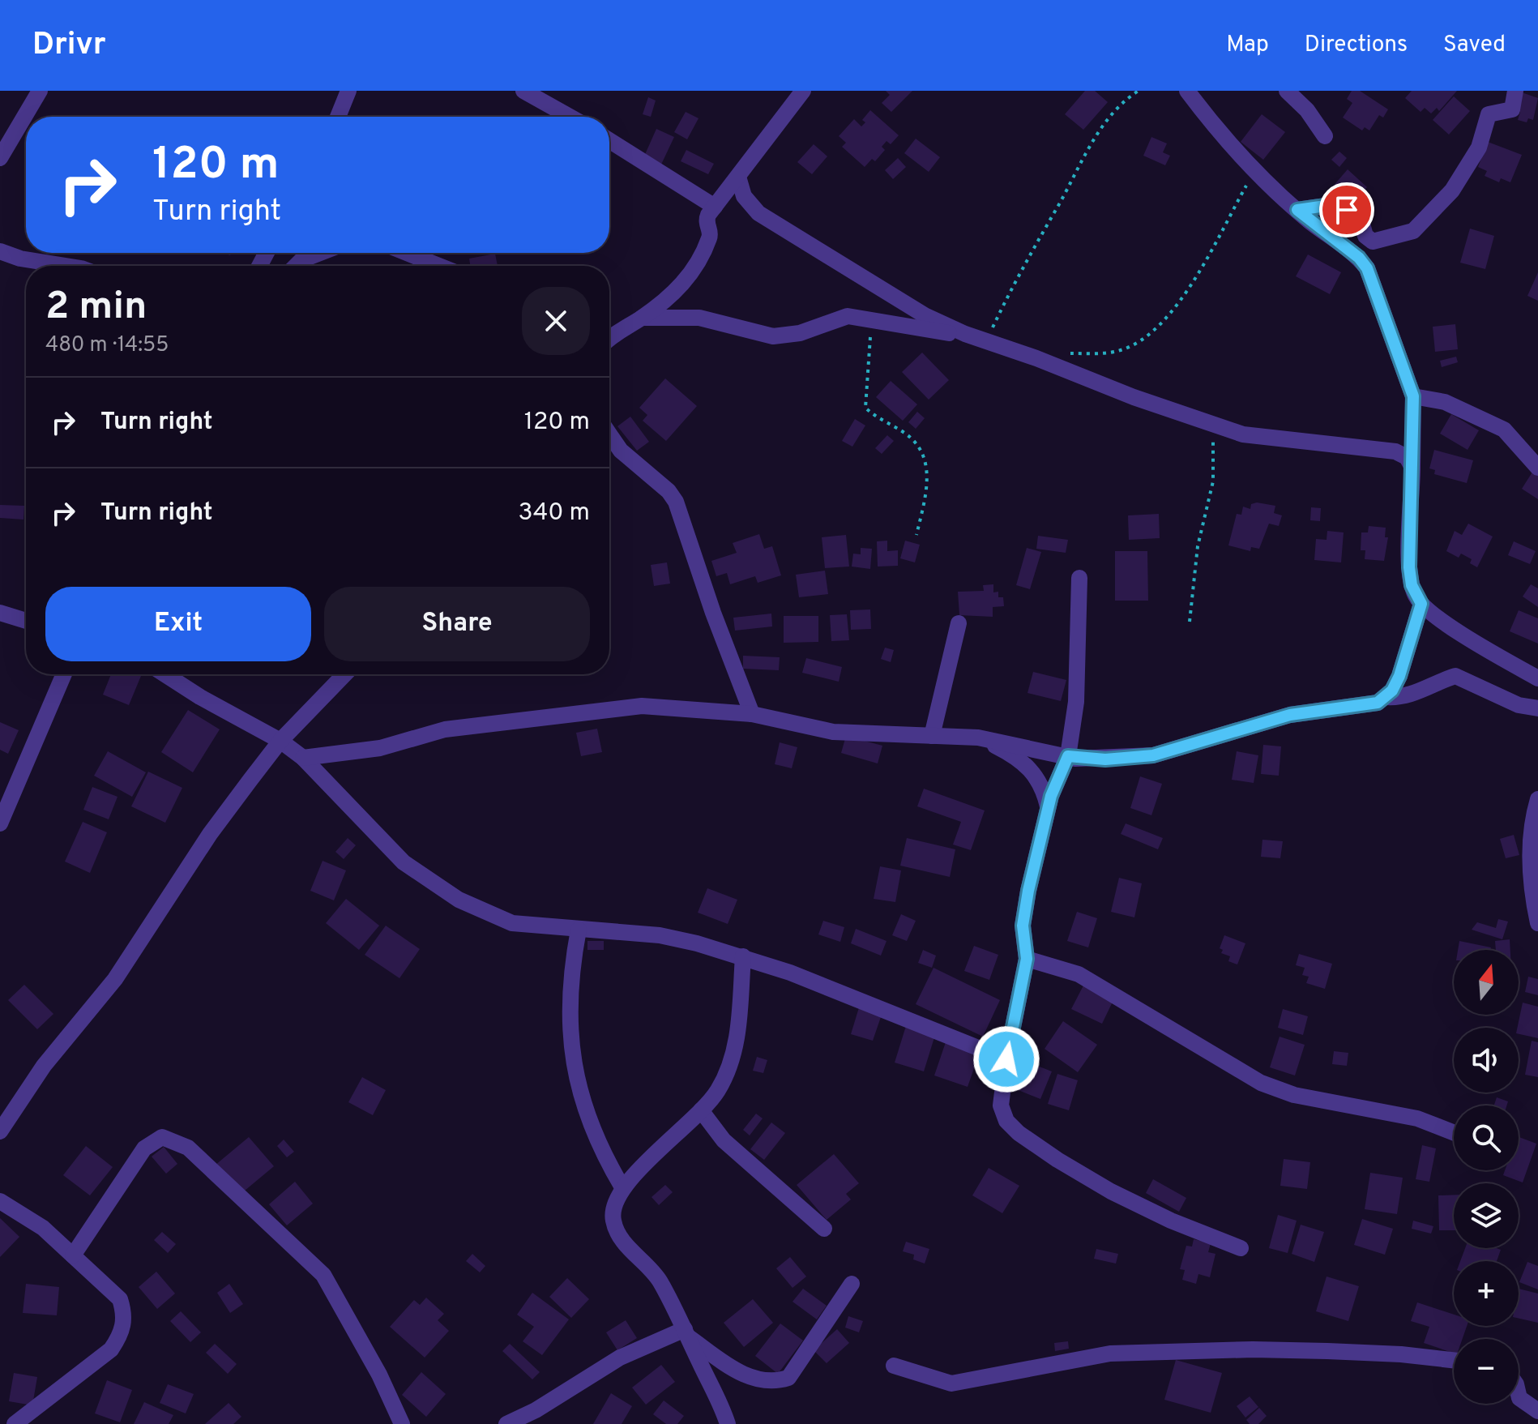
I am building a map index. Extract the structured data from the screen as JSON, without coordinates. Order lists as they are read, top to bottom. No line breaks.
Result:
{"north":"top","page":{"header":"Drivr","nav":["Map","Directions","Saved"],"turn":["120 m","Turn right"],"heading":["2 min","480 m · 14:55"],"list":[{"name":"Turn right","value":"120 m"},{"name":"Turn right","value":"340 m"}],"buttons":["Exit","Share"],"map_buttons":["+","−"]}}
